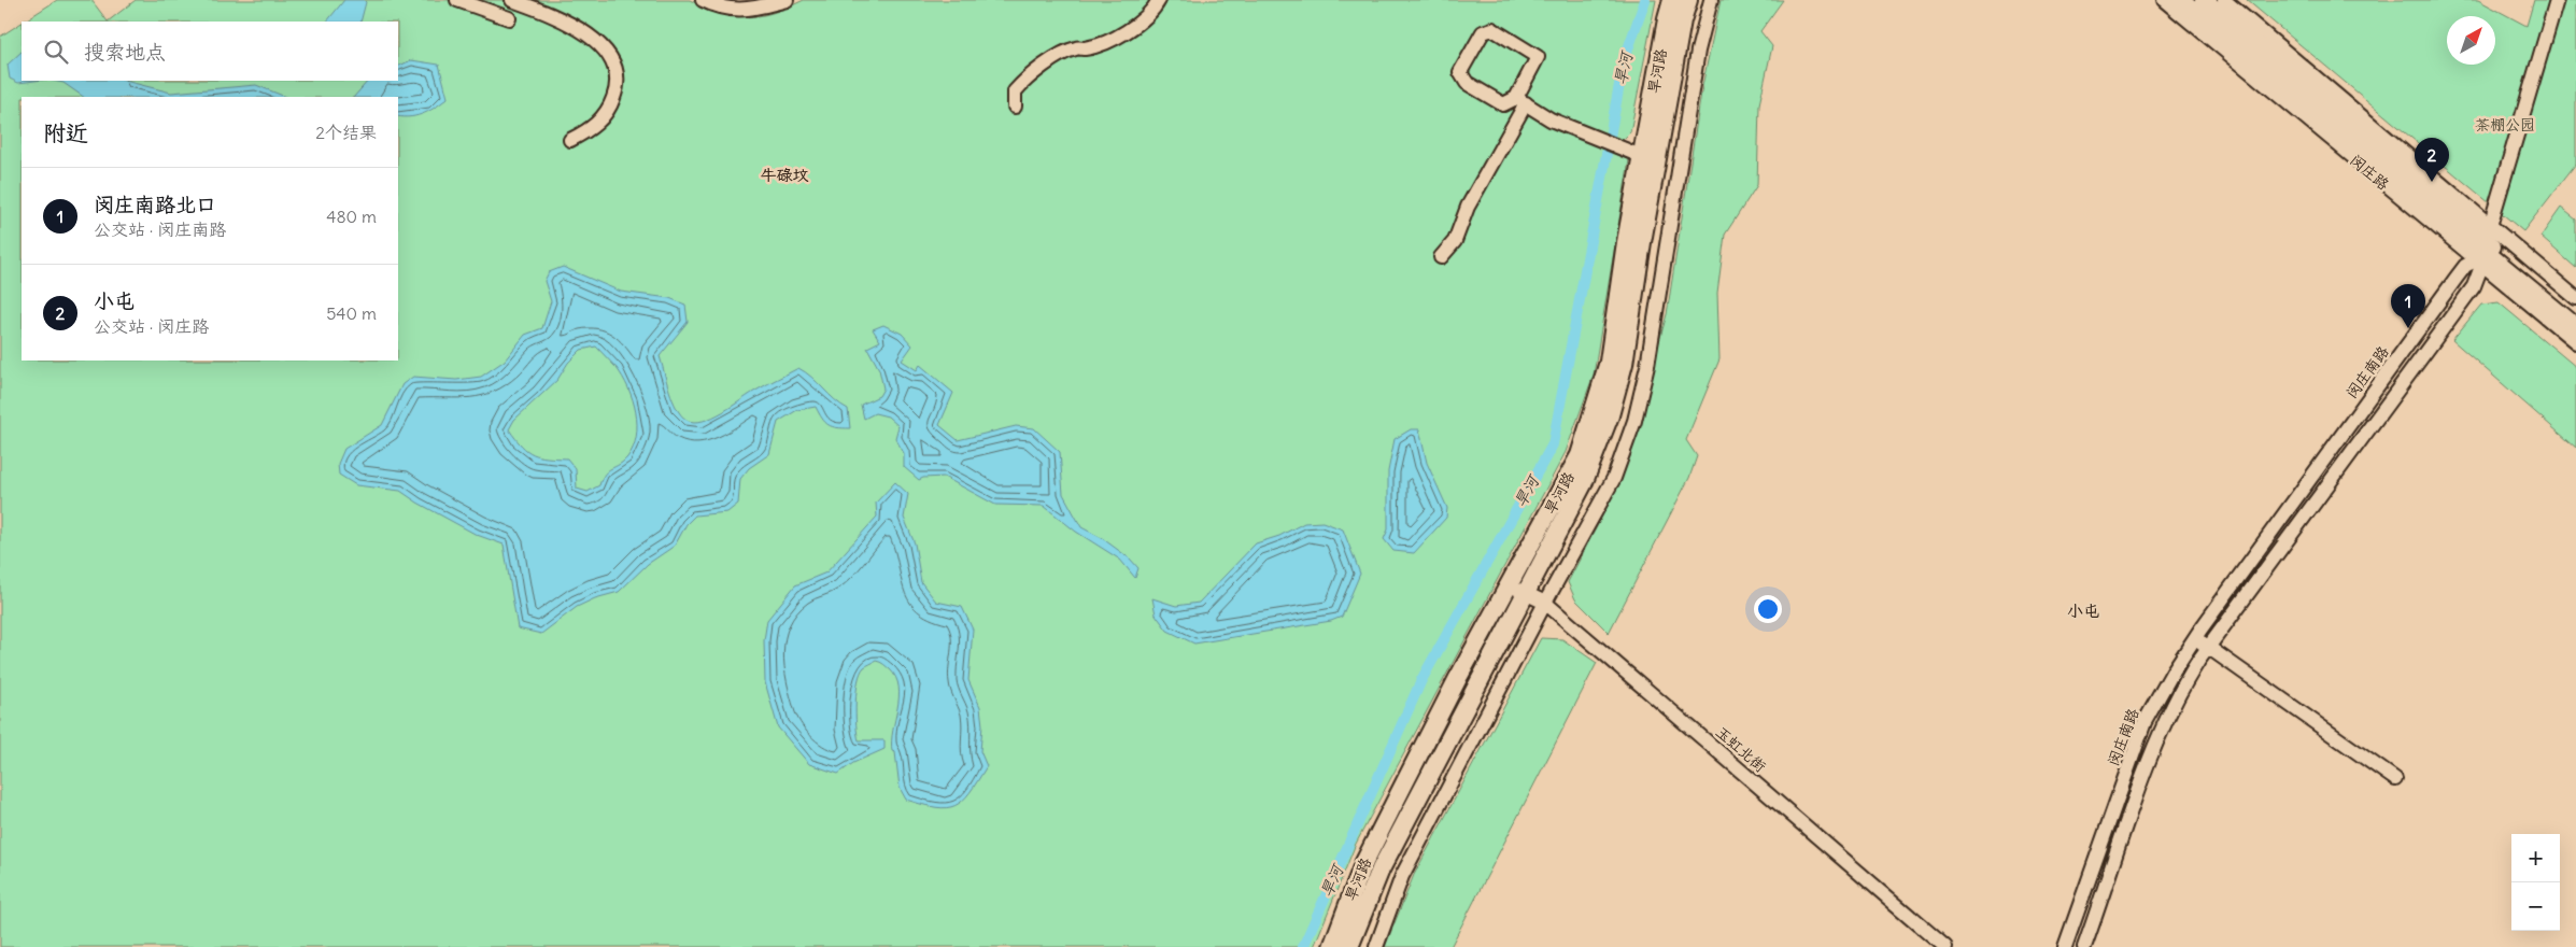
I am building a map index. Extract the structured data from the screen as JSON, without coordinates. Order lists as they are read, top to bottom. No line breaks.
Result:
{"streets":{"main road":["旱河路","闵庄路"],"street":["闵庄南路","玉虹北街"]},"crossings":[["旱河路","玉虹北街"],["闵庄路","闵庄南路"]],"districts":["牛碌坟","小屯"],"water":["旱河"],"parks":["茶棚公园"],"north":"top right","page":{"search":"搜索地点","heading":["附近","2个结果"],"pins":["2","1"],"list":[{"mark":"1","name":"闵庄南路北口","note":"公交站 · 闵庄南路","value":"480 m"},{"mark":"2","name":"小屯","note":"公交站 · 闵庄路","value":"540 m"}],"map_buttons":["+","−"]}}
